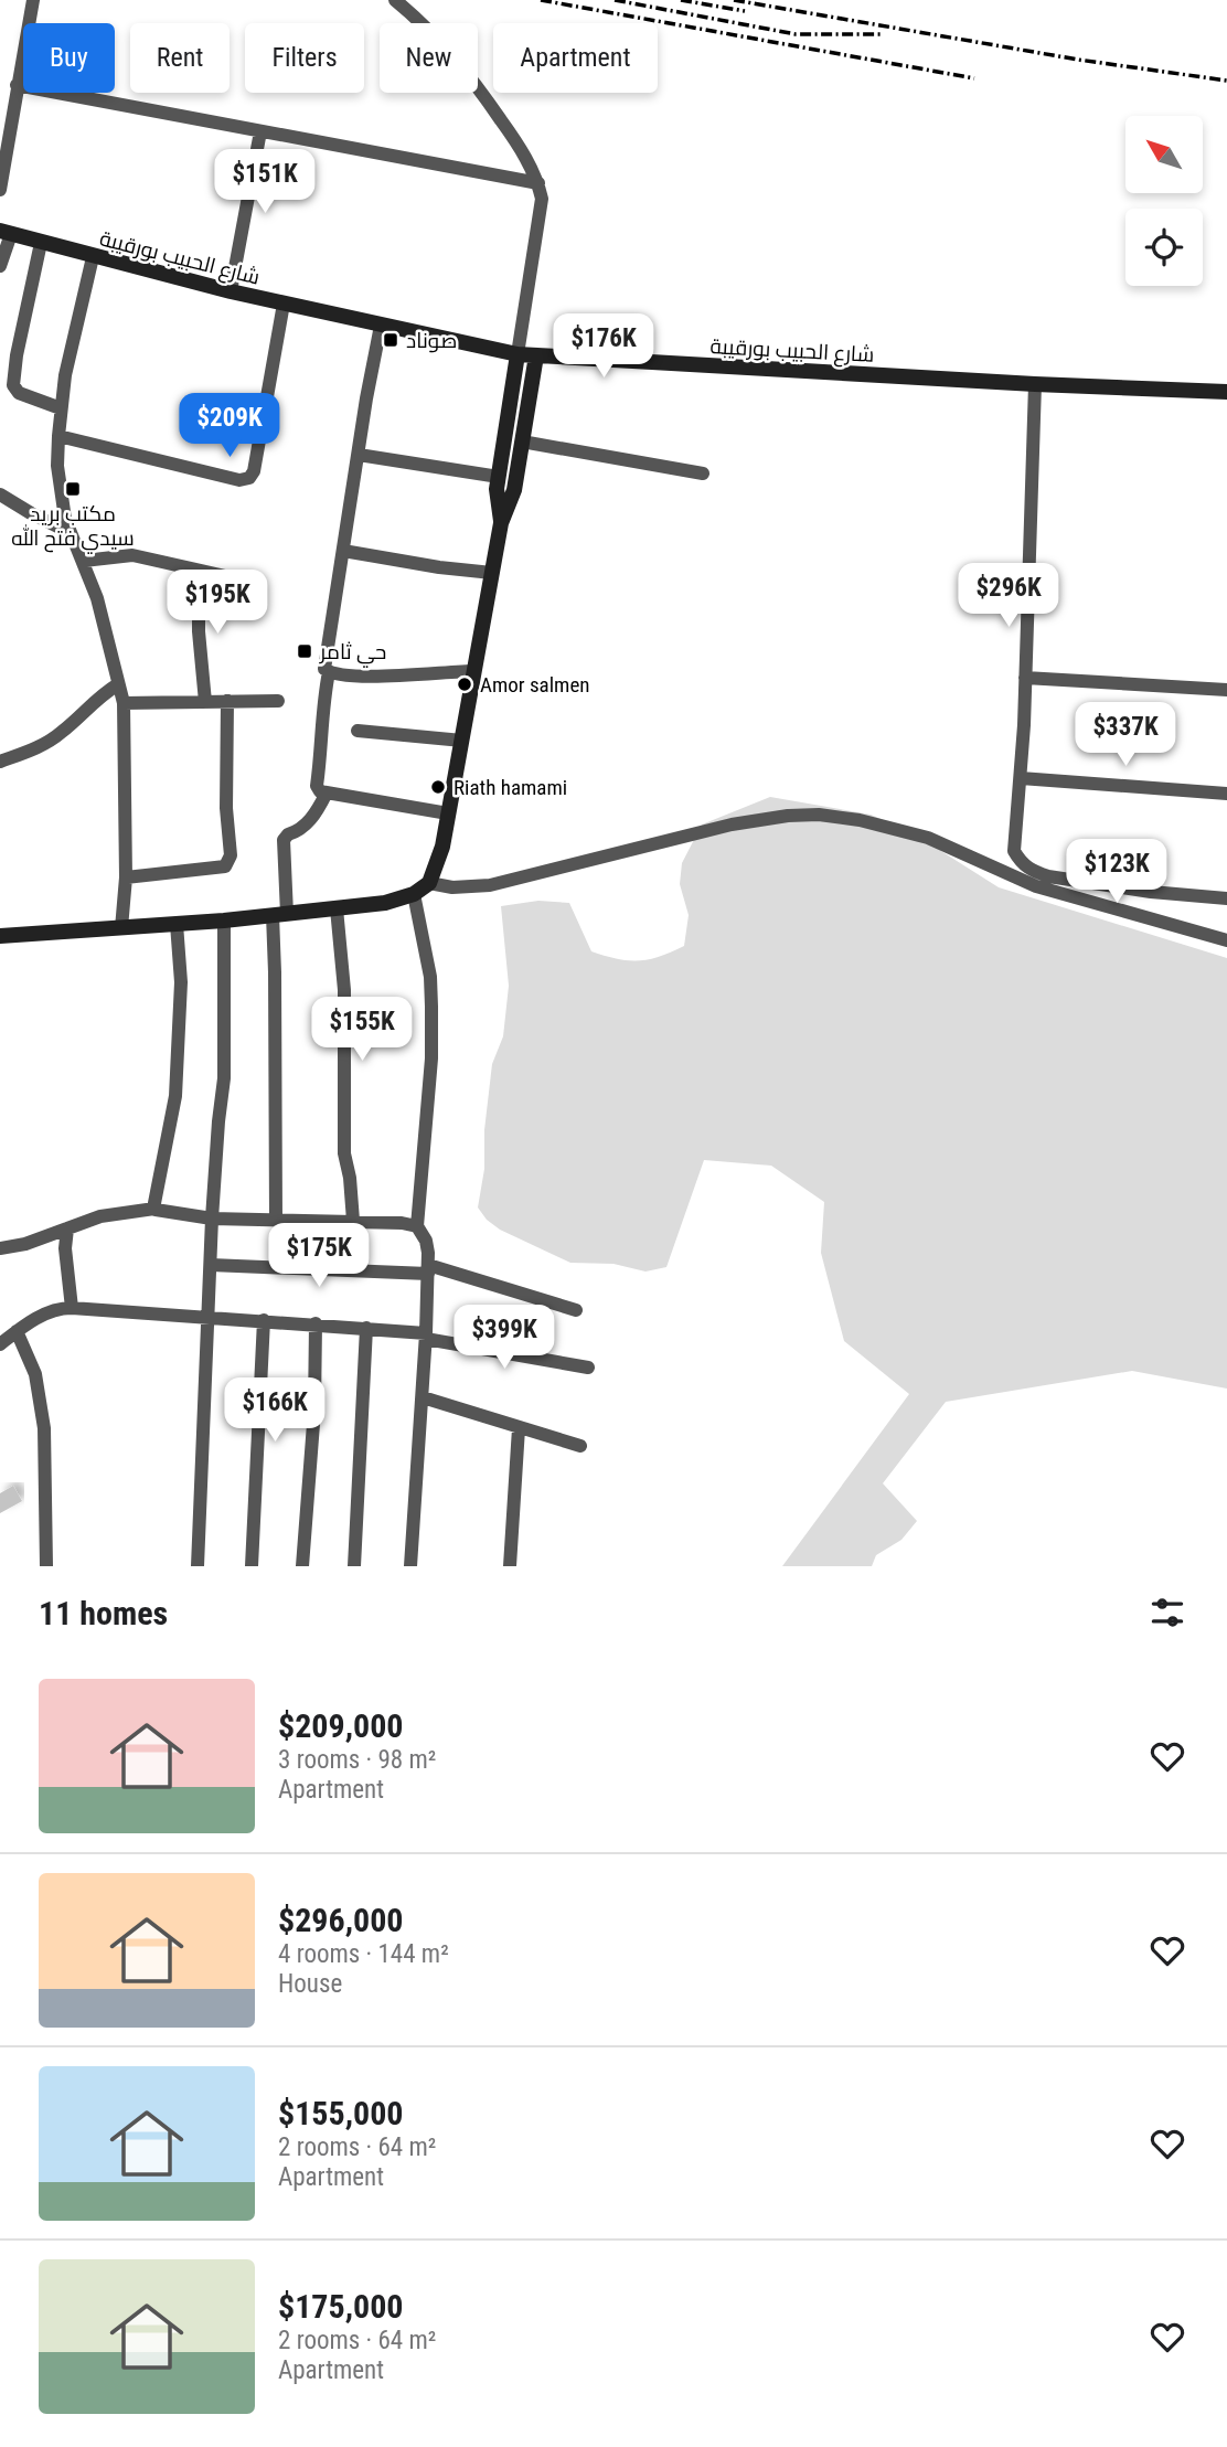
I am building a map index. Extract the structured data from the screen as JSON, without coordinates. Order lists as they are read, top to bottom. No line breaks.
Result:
{"streets":{"main road":["شارع الحبيب بورقيبة"]},"places":{"transit":["صوناد","مكتب بريد سيدي فتح الله","حي ثامر"],"other":["Amor salmen","Riath hamami"]},"north":"top left","page":{"chip":["Buy","Rent","Filters","New","Apartment"],"price":["$151K","$176K","$209K","$296K","$195K","$337K","$123K","$155K","$175K","$399K","$166K"],"heading":"11 homes","list":[{"name":"$209,000","note":"3 rooms · 98 m² · Apartment"},{"name":"$296,000","note":"4 rooms · 144 m² · House"},{"name":"$155,000","note":"2 rooms · 64 m² · Apartment"},{"name":"$175,000","note":"2 rooms · 64 m² · Apartment"}]}}
